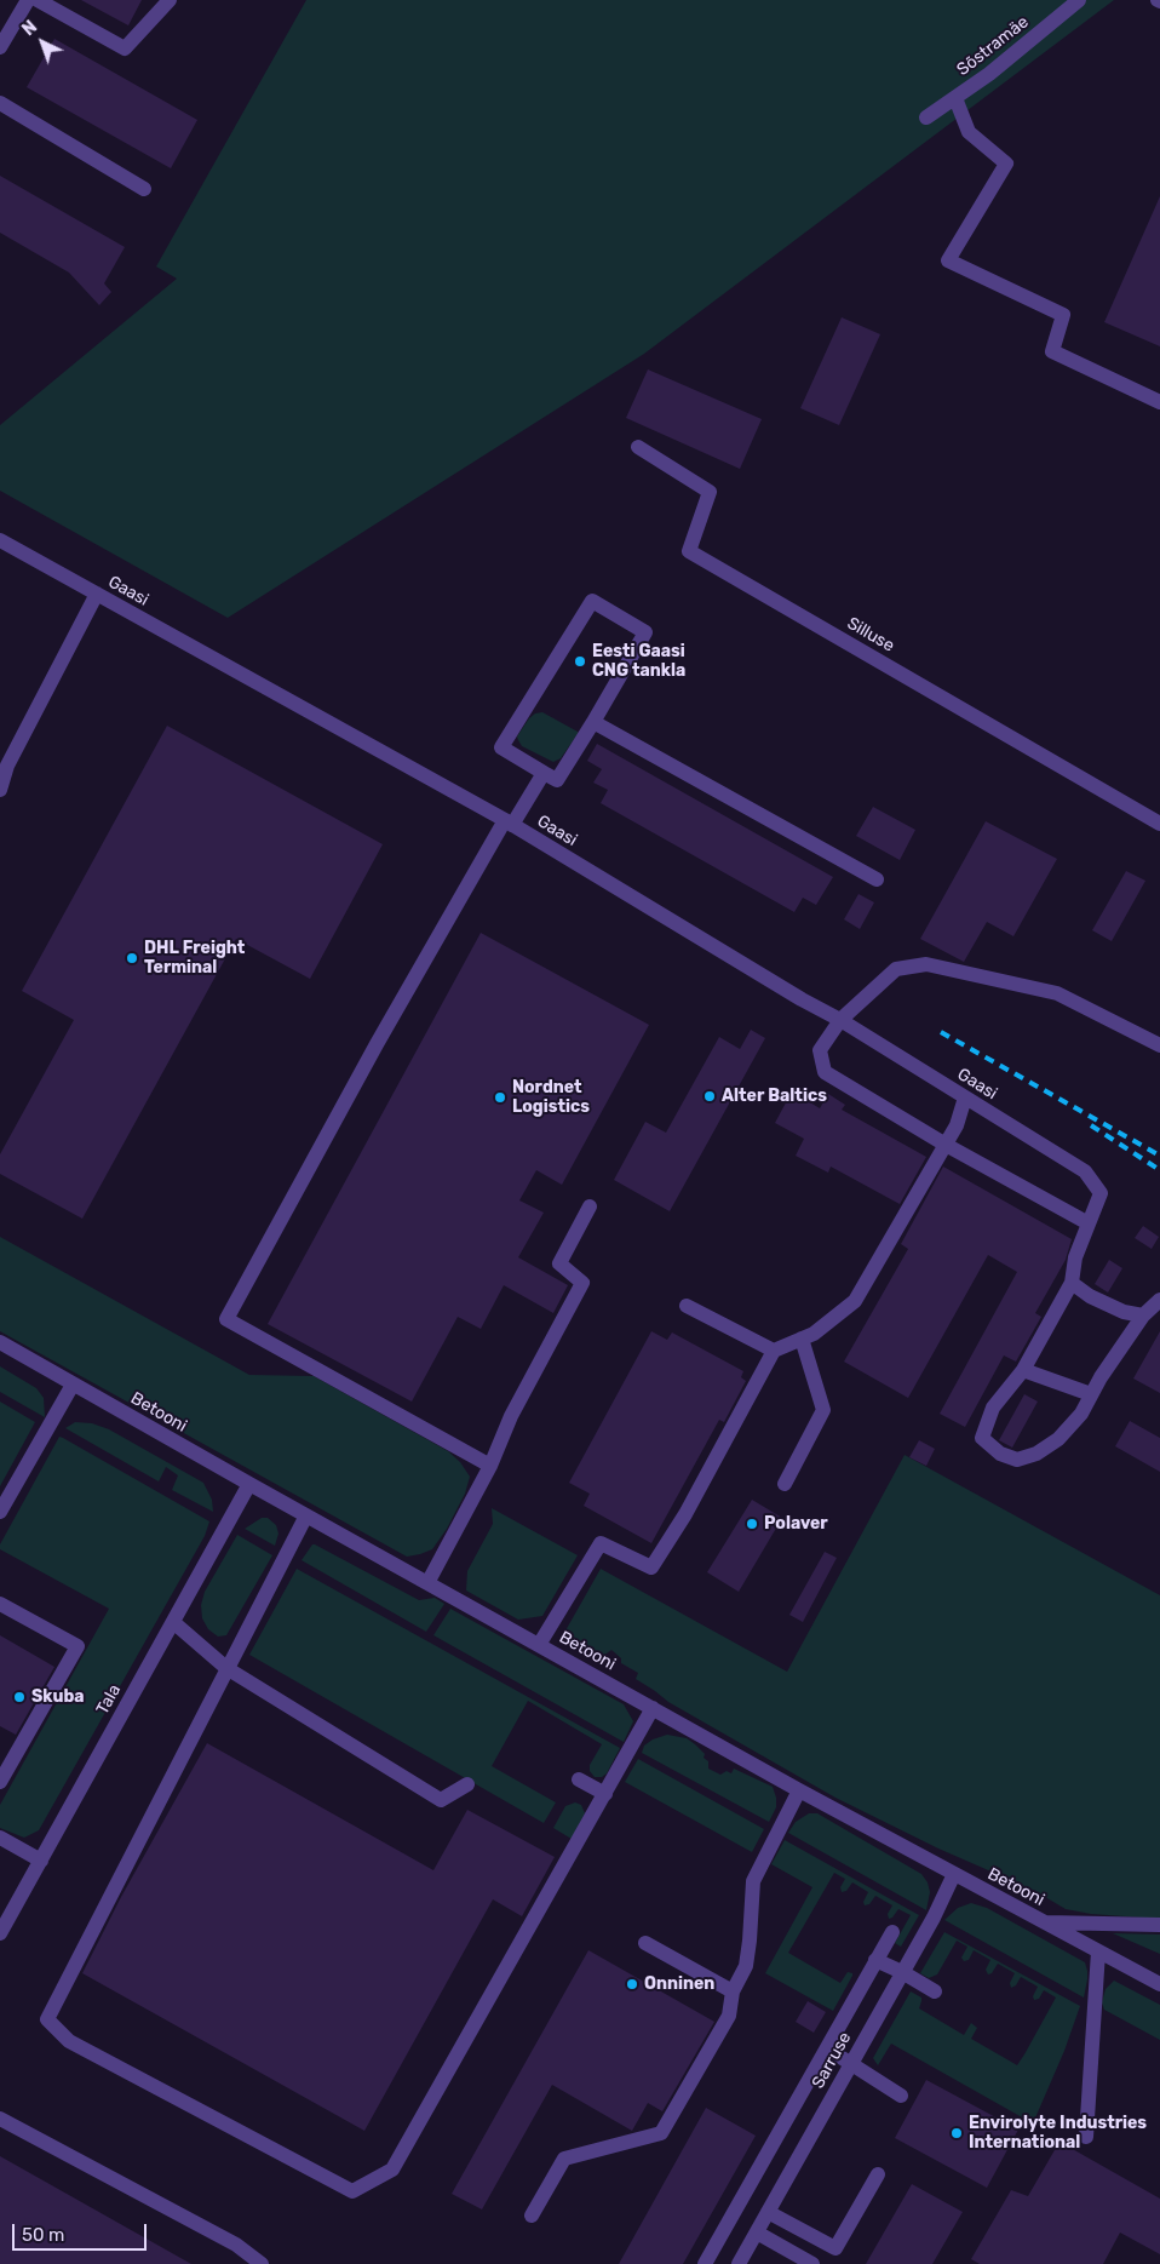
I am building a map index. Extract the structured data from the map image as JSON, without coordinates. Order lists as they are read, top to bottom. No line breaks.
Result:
{"streets":{"street":["Sõstramäe","Gaasi","Silluse","Betooni","Tala","Sarruse"]},"crossings":[["Betooni","Tala"],["Betooni","Sarruse"]],"places":["Eesti Gaasi CNG tankla","DHL Freight Terminal","Alter Baltics","Nordnet Logistics","Polaver","Skuba","Onninen","Envirolyte Industries International"],"scale_bar":"50 m","north":"top left"}
